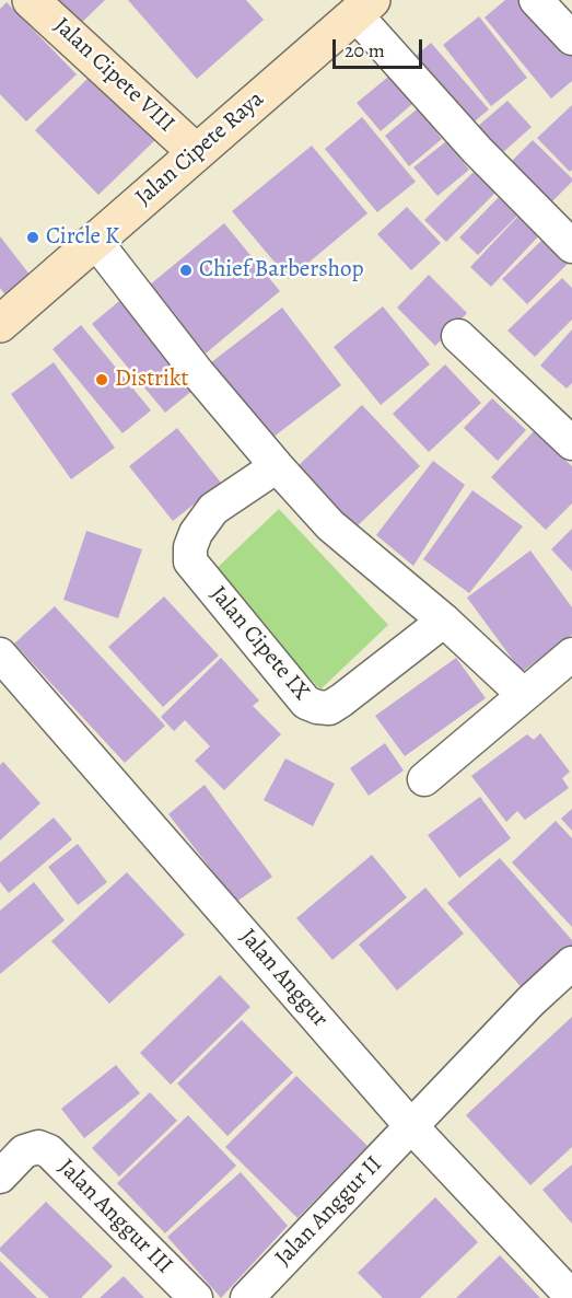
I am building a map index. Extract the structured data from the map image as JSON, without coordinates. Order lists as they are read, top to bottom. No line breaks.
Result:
{"streets":{"main road":["Jalan Cipete VIII","Jalan Cipete Raya"],"street":["Jalan Cipete IX","Jalan Anggur","Jalan Anggur II","Jalan Anggur III"]},"crossings":[["Jalan Cipete VIII","Jalan Cipete Raya"],["Jalan Anggur","Jalan Anggur II"]],"places":["Circle K","Chief Barbershop","Distrikt"],"scale_bar":"20 m"}
